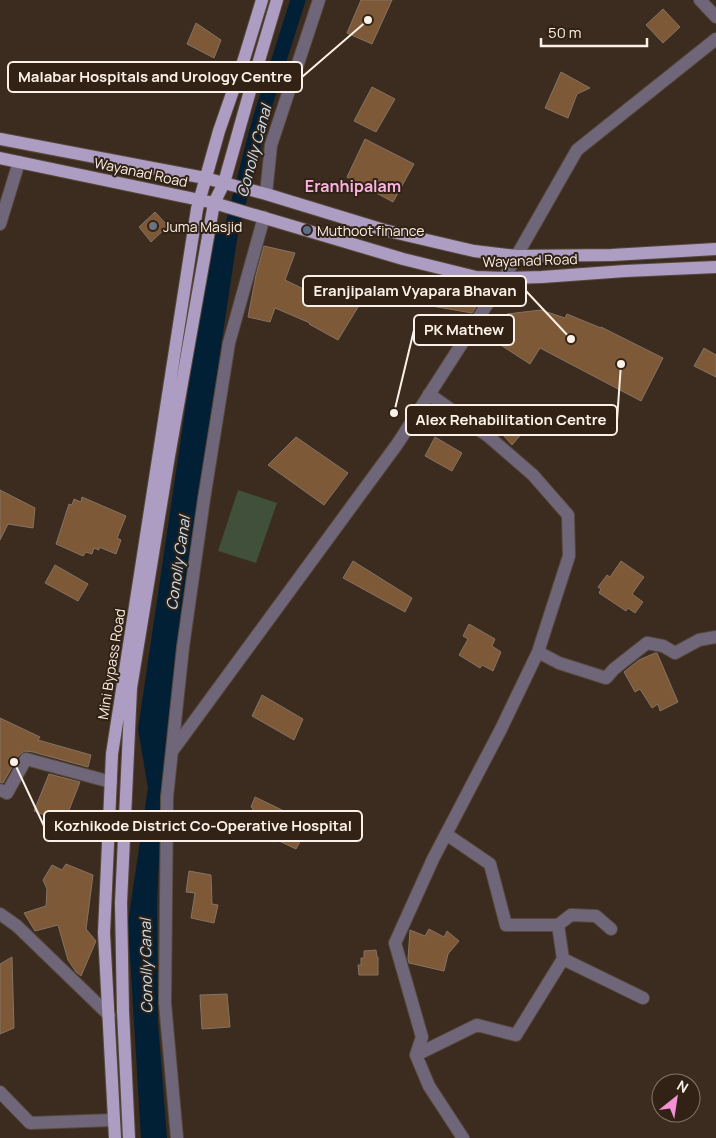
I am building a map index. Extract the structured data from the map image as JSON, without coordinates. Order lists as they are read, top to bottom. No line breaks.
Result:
{"streets":{"main road":["Wayanad Road","Mini Bypass Road"]},"crossings":[["Wayanad Road","Mini Bypass Road"]],"districts":["Eranhipalam"],"water":["Conolly Canal"],"places":["Malabar Hospitals and Urology Centre","Juma Masjid","Muthoot finance","Eranjipalam Vyapara Bhavan","Alex Rehabilitation Centre","PK Mathew","Kozhikode District Co-Operative Hospital"],"scale_bar":"50 m","north":"top right"}
